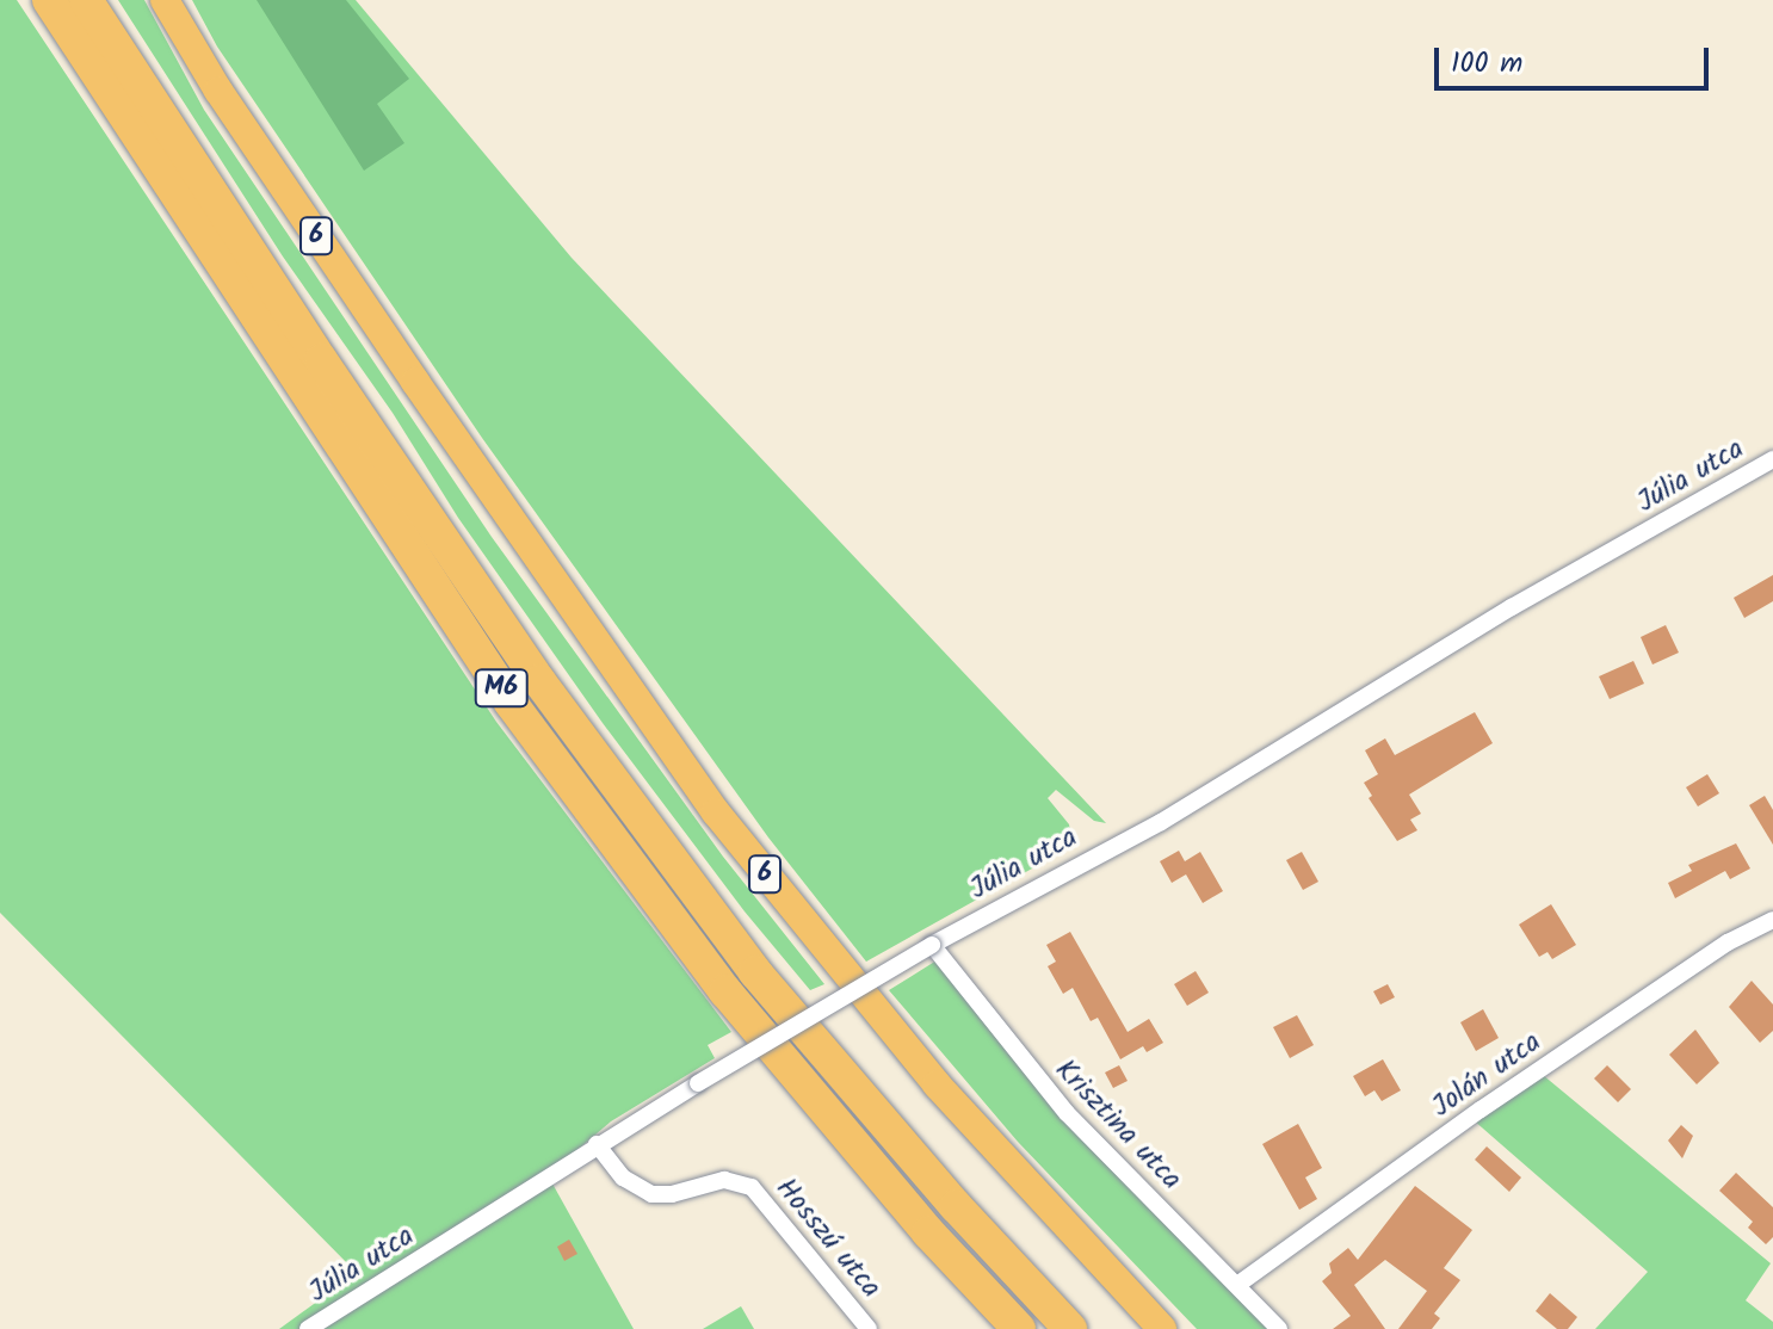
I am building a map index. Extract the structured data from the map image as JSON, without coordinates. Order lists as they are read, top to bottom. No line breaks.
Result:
{"streets":{"highway":["M6"],"main road":["6"],"street":["Júlia utca","Jolán utca","Krisztina utca","Hosszú utca"]},"crossings":[["Júlia utca","Krisztina utca"],["Júlia utca","Hosszú utca"],["Jolán utca","Krisztina utca"]],"scale_bar":"100 m"}
